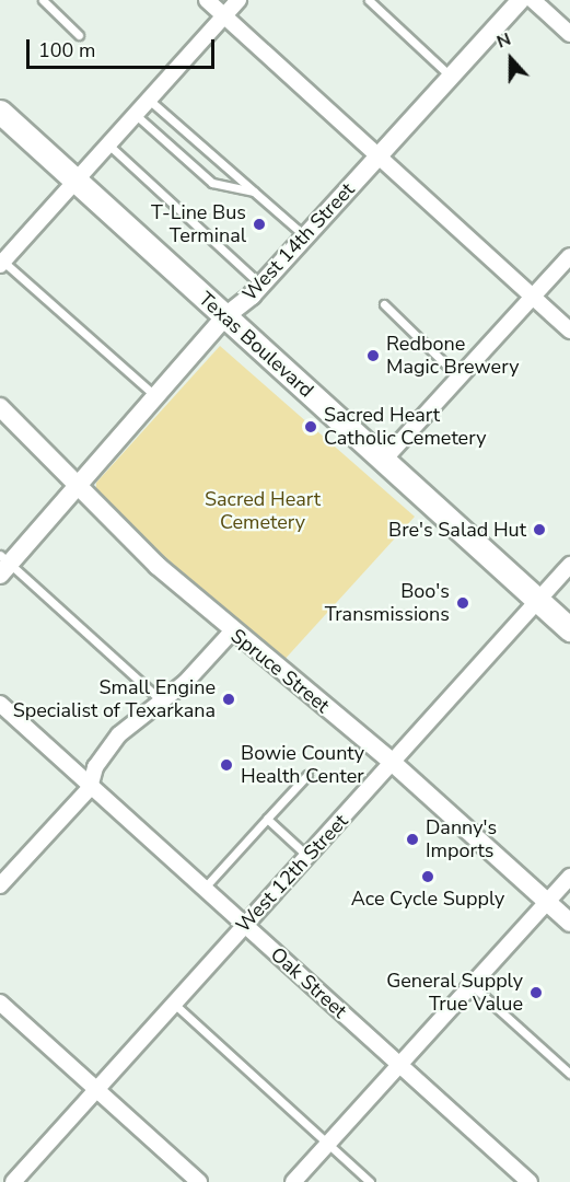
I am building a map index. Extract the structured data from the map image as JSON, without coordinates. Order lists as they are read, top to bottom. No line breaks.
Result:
{"streets":{"main road":["Texas Boulevard"],"street":["West 14th Street","Spruce Street","West 12th Street","Oak Street"]},"crossings":[["West 14th Street","Texas Boulevard"],["West 14th Street","Spruce Street"],["Texas Boulevard","West 12th Street"],["Spruce Street","West 12th Street"],["West 12th Street","Oak Street"]],"parks":["Sacred Heart Cemetery"],"places":["T-Line Bus Terminal","Redbone Magic Brewery","Sacred Heart Catholic Cemetery","Bre's Salad Hut","Boo's Transmissions","Small Engine Specialist of Texarkana","Bowie County Health Center","Danny's Imports","Ace Cycle Supply","General Supply True Value"],"scale_bar":"100 m","north":"top"}
